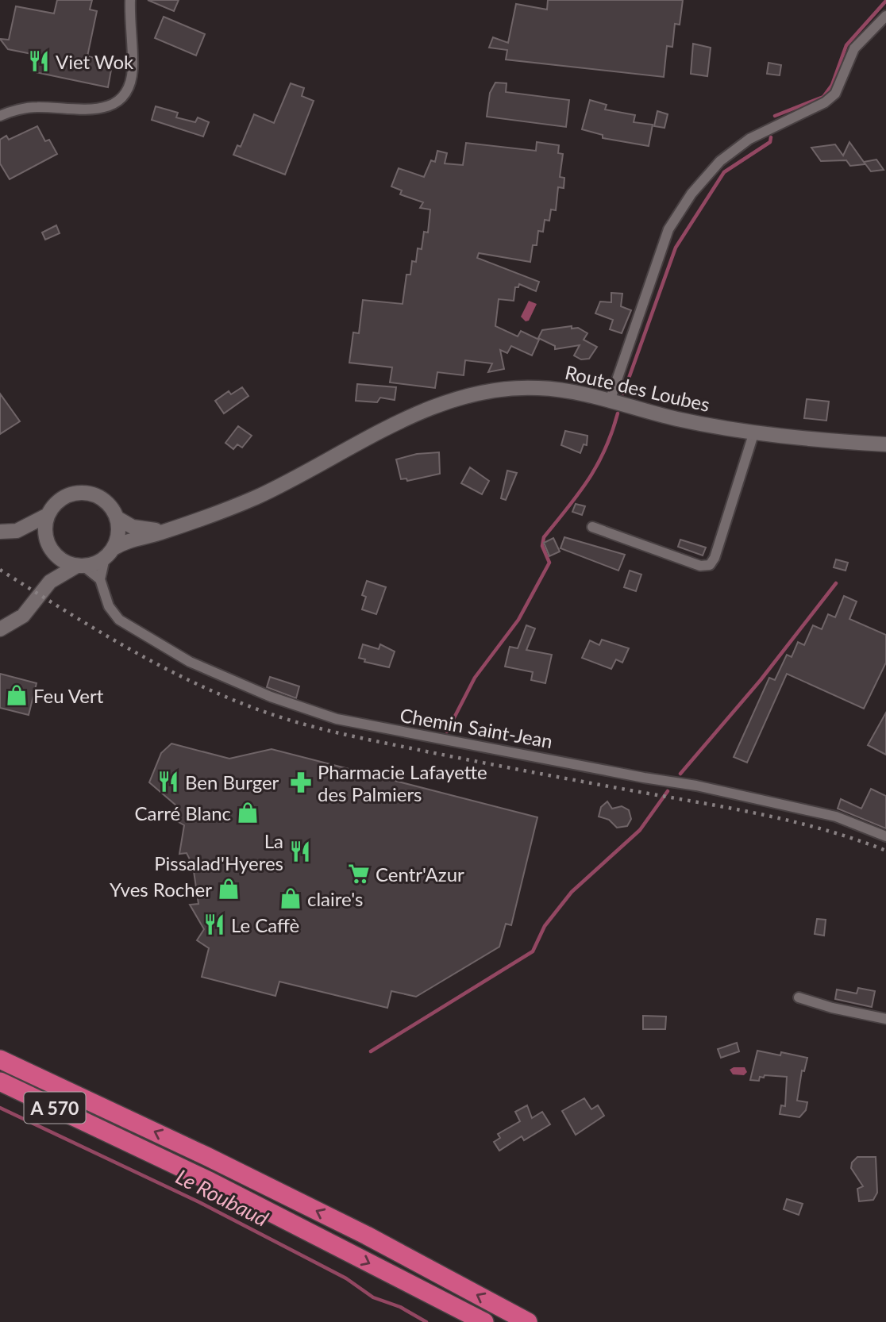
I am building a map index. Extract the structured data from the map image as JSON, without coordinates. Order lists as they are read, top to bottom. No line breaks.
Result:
{"streets":{"highway":["A 570"],"main road":["Route des Loubes"],"street":["Chemin Saint-Jean"]},"water":["Le Roubaud"],"places":{"restaurant":["Viet Wok","Ben Burger","La Pissalad'Hyeres","Le Caffè"],"shop":["Feu Vert","Carré Blanc","Yves Rocher","claire's"],"pharmacy":["Pharmacie Lafayette des Palmiers"],"supermarket":["Centr'Azur"]}}
